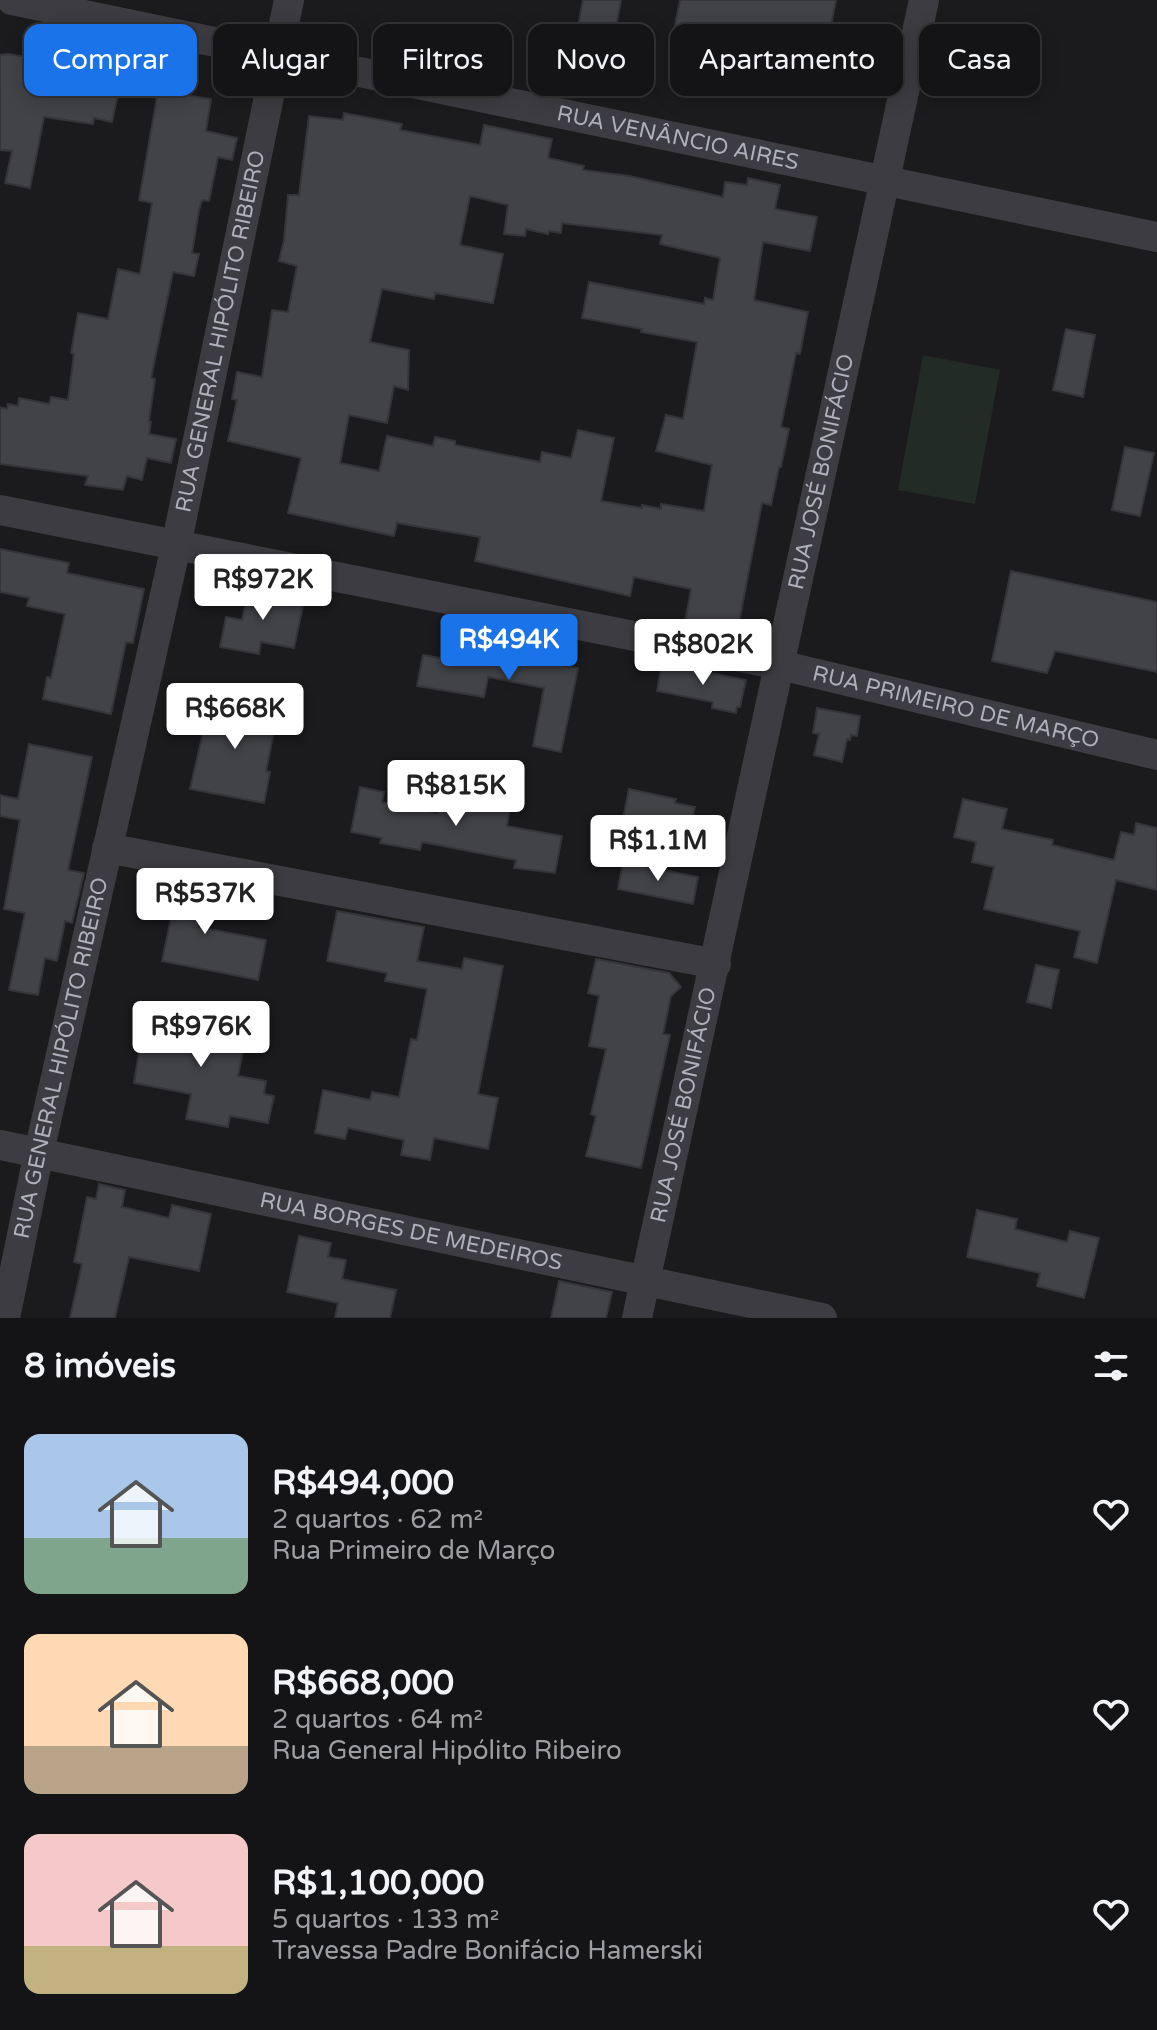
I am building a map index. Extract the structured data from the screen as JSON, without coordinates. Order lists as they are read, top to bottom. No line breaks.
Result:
{"streets":{"street":["RUA VENÂNCIO AIRES","RUA GENERAL HIPÓLITO RIBEIRO","RUA JOSÉ BONIFÁCIO","RUA PRIMEIRO DE MARÇO","RUA BORGES DE MEDEIROS"]},"crossings":[["RUA VENÂNCIO AIRES","RUA JOSÉ BONIFÁCIO"],["RUA GENERAL HIPÓLITO RIBEIRO","RUA PRIMEIRO DE MARÇO"],["RUA GENERAL HIPÓLITO RIBEIRO","RUA BORGES DE MEDEIROS"],["RUA JOSÉ BONIFÁCIO","RUA PRIMEIRO DE MARÇO"],["RUA JOSÉ BONIFÁCIO","RUA BORGES DE MEDEIROS"]],"page":{"chip":["Comprar","Alugar","Filtros","Novo","Apartamento","Casa"],"price":["R$972K","R$494K","R$802K","R$668K","R$815K","R$1.1M","R$537K","R$976K"],"heading":"8 imóveis","list":[{"name":"R$494,000","note":"2 quartos · 62 m² · Rua Primeiro de Março"},{"name":"R$668,000","note":"2 quartos · 64 m² · Rua General Hipólito Ribeiro"},{"name":"R$1,100,000","note":"5 quartos · 133 m² · Travessa Padre Bonifácio Hamerski"}]}}
